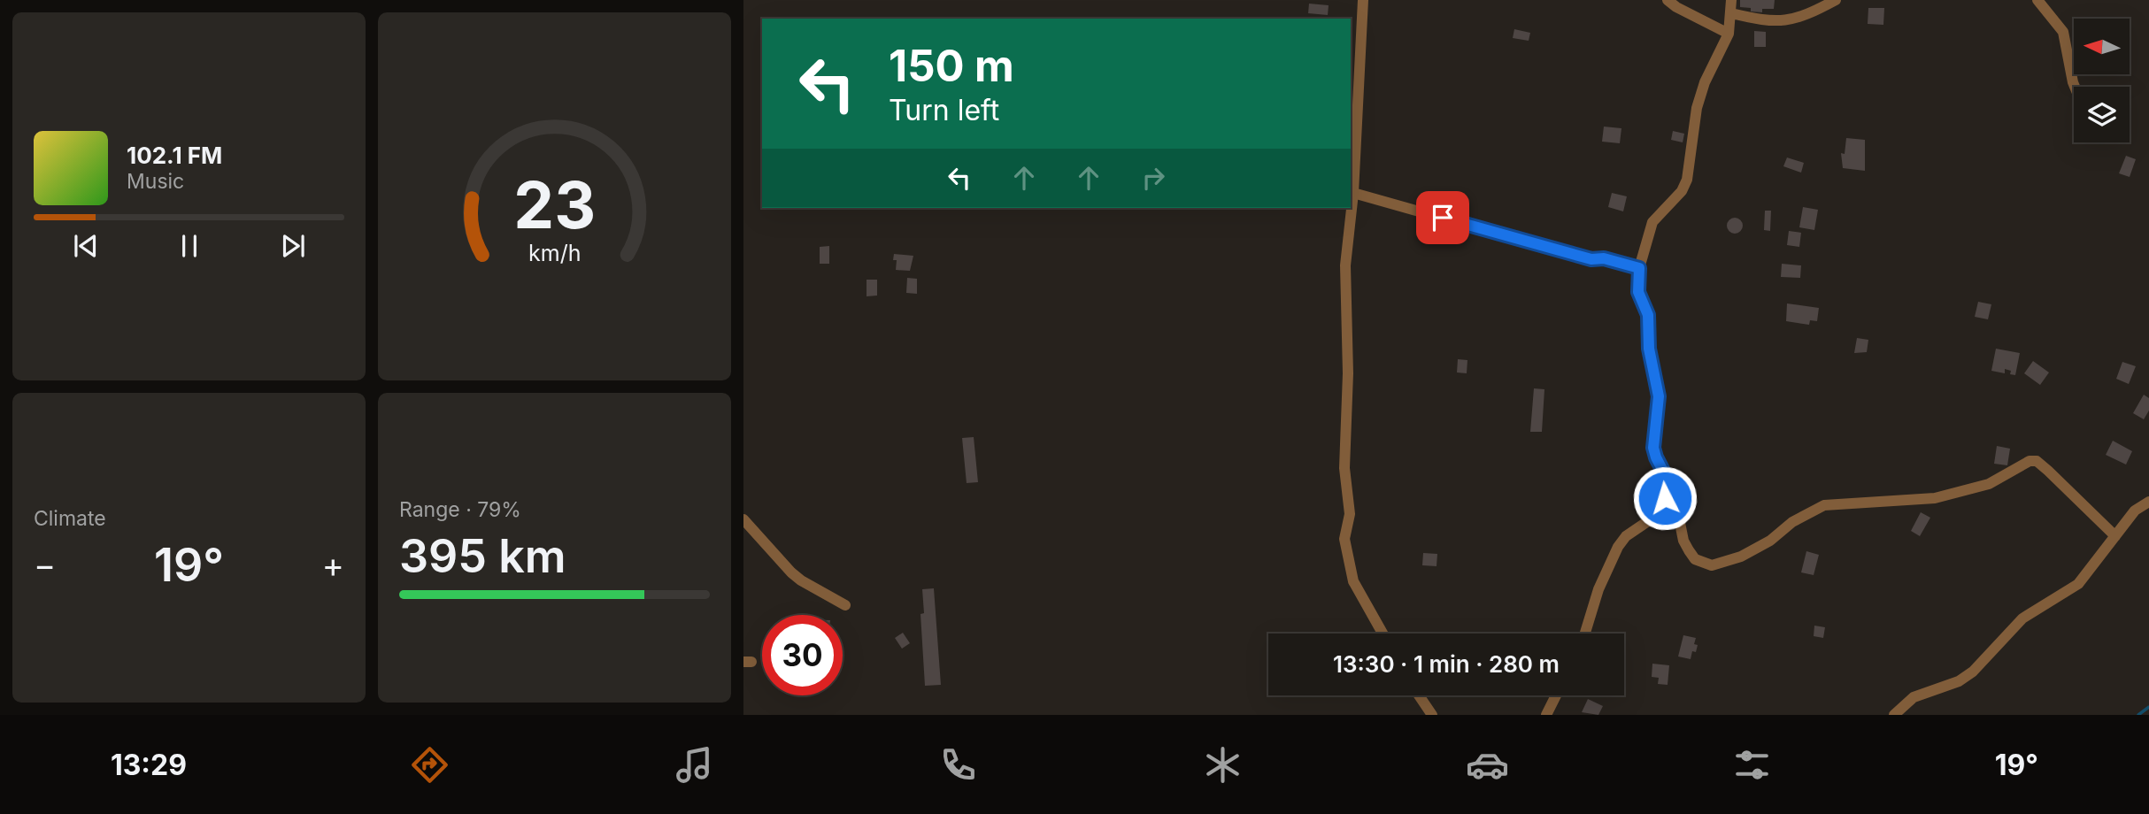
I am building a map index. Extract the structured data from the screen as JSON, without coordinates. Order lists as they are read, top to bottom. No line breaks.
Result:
{"north":"left","page":{"turn":["150 m","Turn left"],"song":["102.1 FM","Music"],"tile":["Climate",["Range · 79%","395 km"]],"heat":["−","19°","+"],"limit":"30","trip":"13:30 · 1 min · 280 m","tabs":["13:29","19°"],"gauge":["23","km/h"]}}
